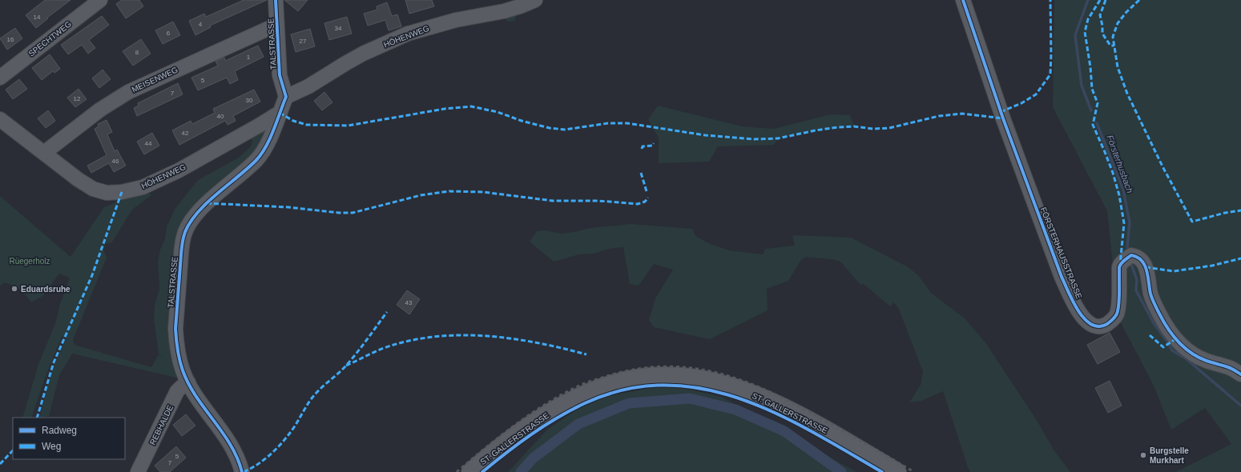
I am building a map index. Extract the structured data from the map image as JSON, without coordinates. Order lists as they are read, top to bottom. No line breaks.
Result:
{"streets":{"main road":["ST. GALLERSTRASSE"],"street":["HÖHENWEG","SPECHTWEG","TALSTRASSE","MEISENWEG","FÖRSTERHAUSSTRASSE","REBHALDE"]},"crossings":[["HÖHENWEG","TALSTRASSE"],["HÖHENWEG","MEISENWEG"],["TALSTRASSE","MEISENWEG"],["TALSTRASSE","REBHALDE"]],"water":["Försterhusbach"],"parks":["Rüegerholz"],"places":["Eduardsruhe","Burgstelle Murkhart"],"house_numbers":["14","4","34","6","16","27","8","1","5","7","12","30","40","42","44","46","43","5","7"],"legend":["Radweg","Weg"]}
